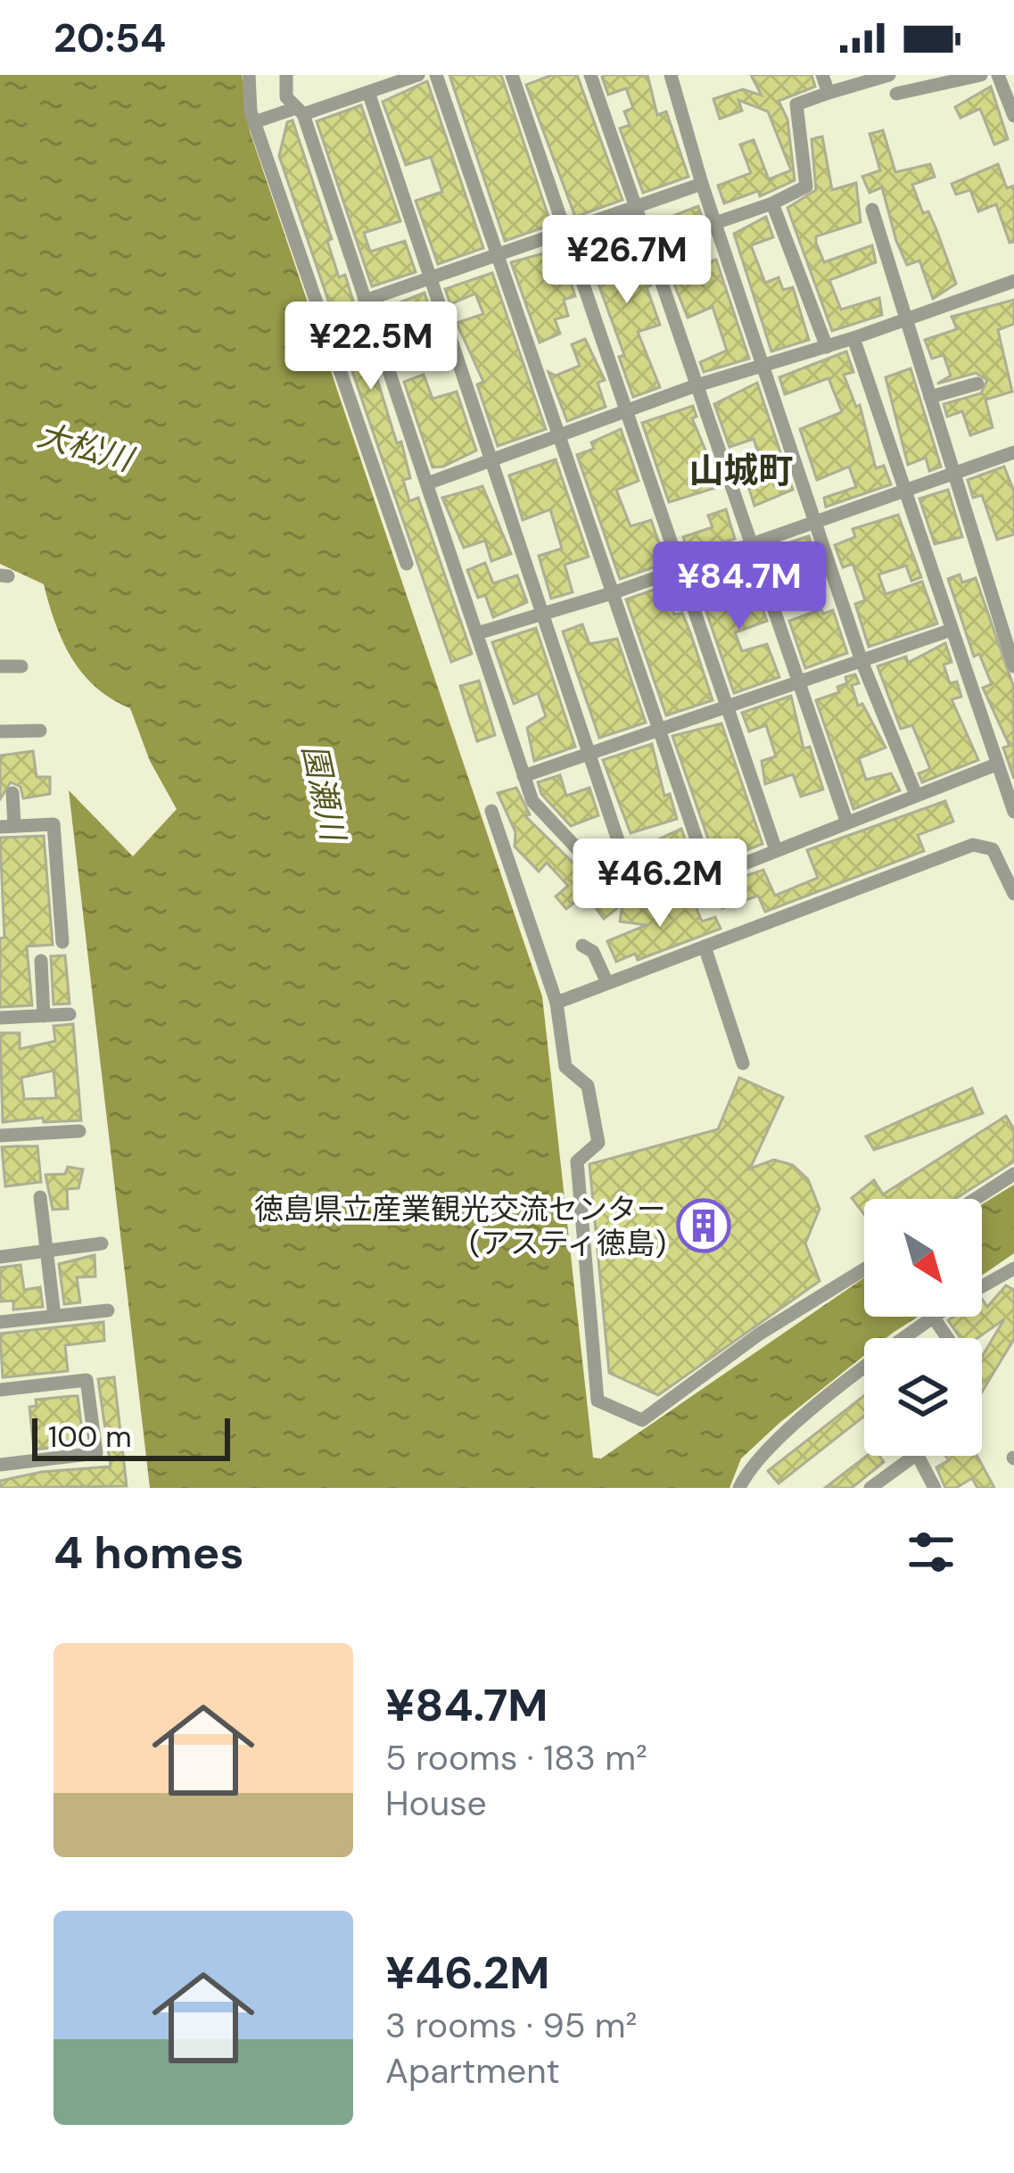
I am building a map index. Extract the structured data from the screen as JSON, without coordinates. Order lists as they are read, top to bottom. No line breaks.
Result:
{"districts":["山城町"],"water":["大松川","園瀬川"],"places":{"building":["徳島県立産業観光交流センター (アスティ徳島)"]},"scale_bar":"100 m","north":"bottom right","page":{"status":"20:54","price":["¥26.7M","¥22.5M","¥84.7M","¥46.2M"],"scale":"100 m","heading":"4 homes","list":[{"name":"¥84.7M","note":"5 rooms · 183 m² · House"},{"name":"¥46.2M","note":"3 rooms · 95 m² · Apartment"}]}}
